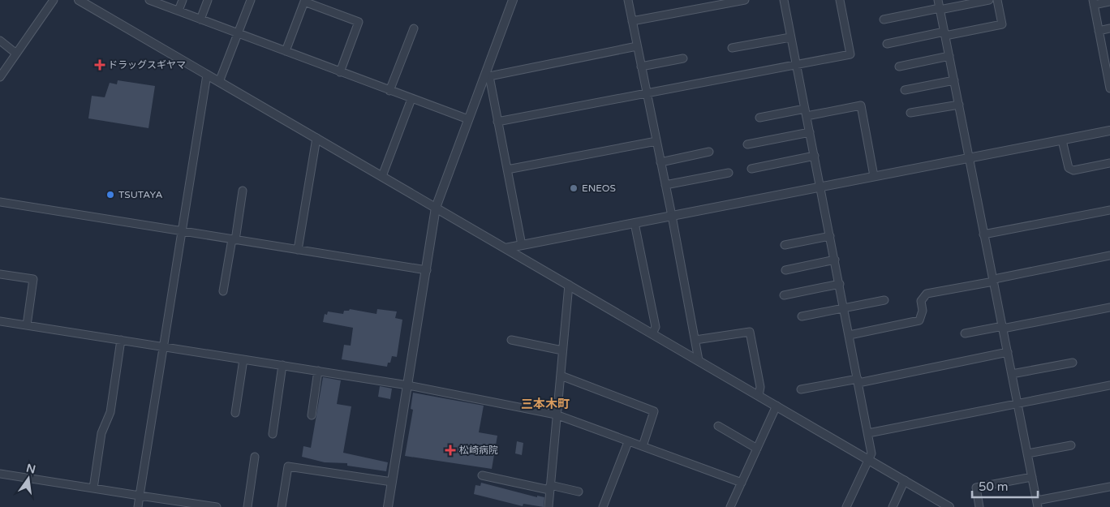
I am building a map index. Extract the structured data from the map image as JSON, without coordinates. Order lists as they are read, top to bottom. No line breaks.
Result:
{"districts":["三本木町"],"places":{"health":["ドラッグスギヤマ","松崎病院"],"other":["ENEOS","TSUTAYA"]},"scale_bar":"50 m","north":"top"}
